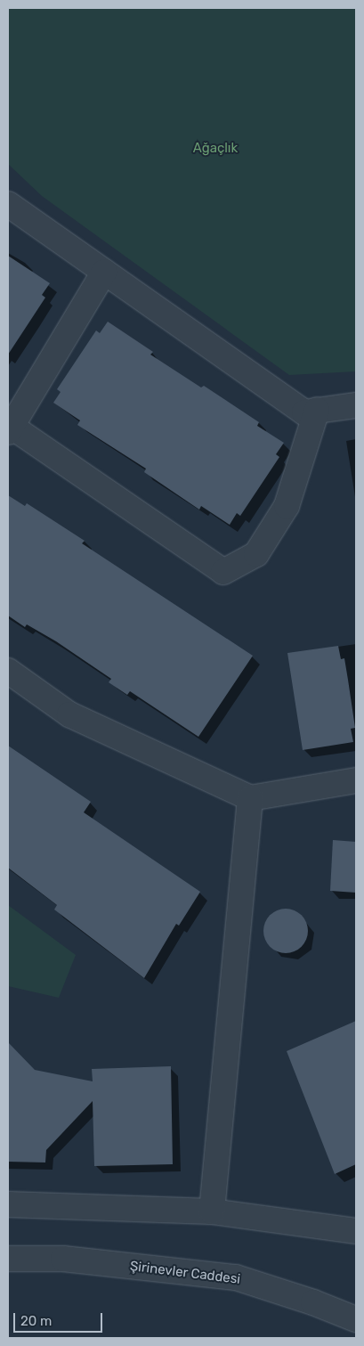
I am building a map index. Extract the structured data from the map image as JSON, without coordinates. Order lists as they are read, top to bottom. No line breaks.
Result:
{"streets":{"street":["Şirinevler Caddesi"]},"parks":["Ağaçlık"],"scale_bar":"20 m"}
